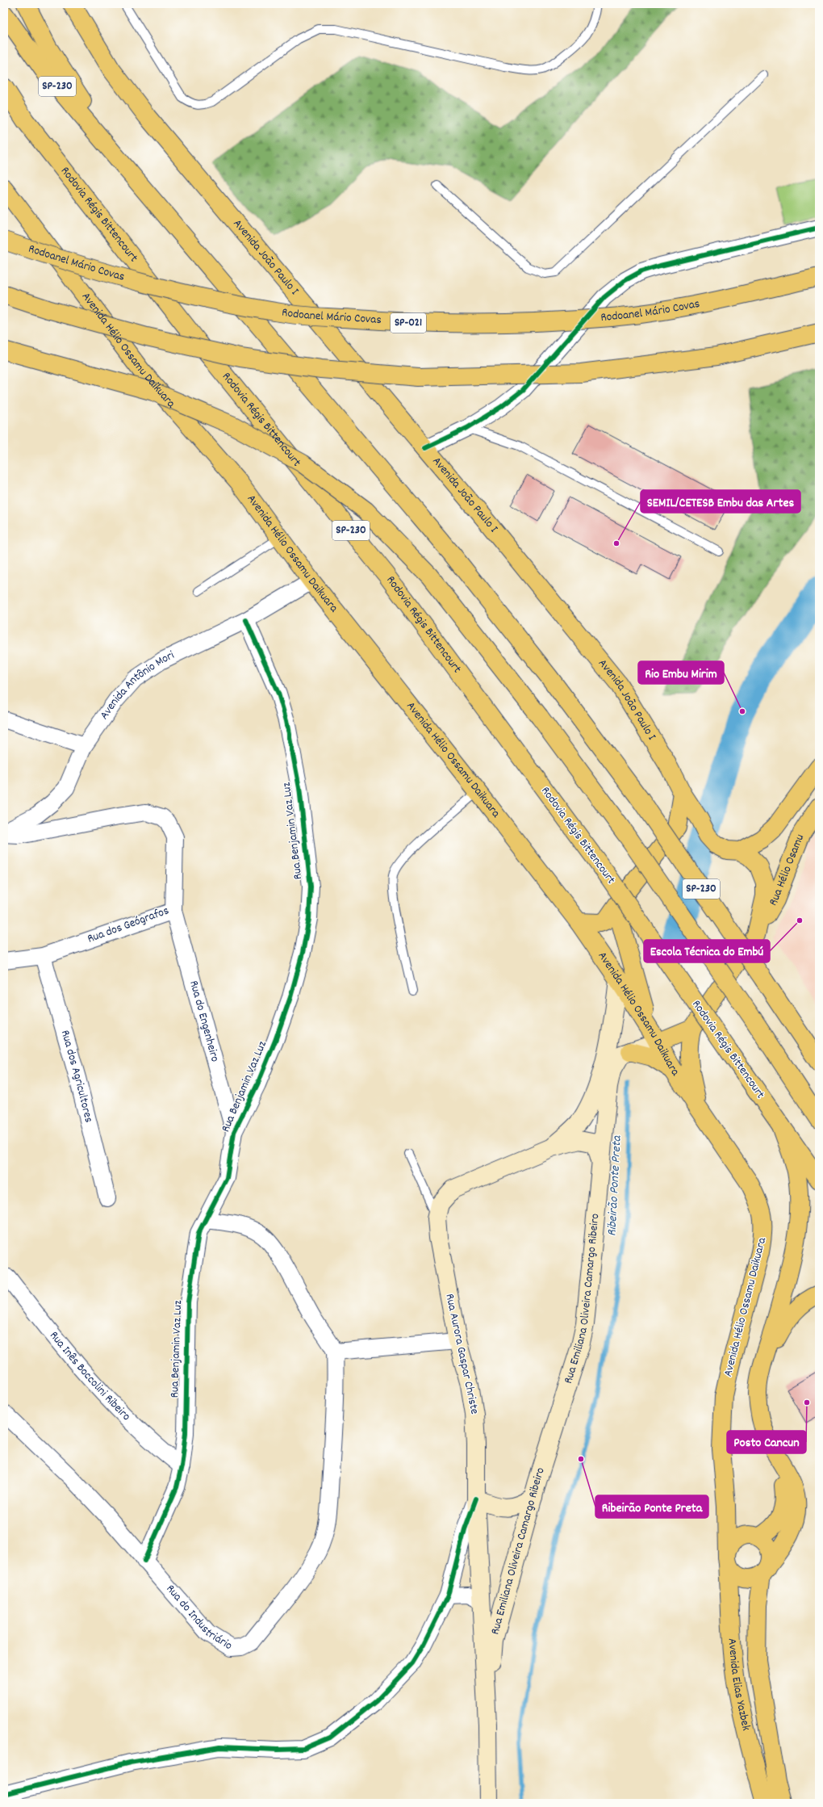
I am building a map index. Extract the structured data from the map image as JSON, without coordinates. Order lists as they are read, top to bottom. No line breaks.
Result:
{"streets":{"main road":["SP-230","Rodovia Régis Bittencourt","Avenida João Paulo I","Rodoanel Mário Covas","SP-021","Avenida Hélio Ossamu Daikuara","Rua Hélio Osamu","Rua Emiliana Oliveira Camargo Ribeiro","Rua Aurora Gaspar Christe","Avenida Elias Yazbek"],"street":["Avenida Antônio Mori","Rua Benjamin Vaz Luz","Rua dos Geógrafos","Rua do Engenheiro","Rua dos Agricultores","Rua Inês Boccolini Ribeiro","Rua do Industriário"]},"crossings":[["Avenida João Paulo I","Rua Hélio Osamu"],["Avenida Hélio Ossamu Daikuara","Avenida Antônio Mori"],["Avenida Hélio Ossamu Daikuara","Rua Emiliana Oliveira Camargo Ribeiro"],["Avenida Hélio Ossamu Daikuara","Avenida Elias Yazbek"],["Avenida Antônio Mori","Rua Benjamin Vaz Luz"],["Rua Benjamin Vaz Luz","Rua do Engenheiro"],["Rua Benjamin Vaz Luz","Rua Inês Boccolini Ribeiro"],["Rua Benjamin Vaz Luz","Rua do Industriário"],["Rua dos Geógrafos","Rua do Engenheiro"],["Rua dos Geógrafos","Rua dos Agricultores"],["Rua Emiliana Oliveira Camargo Ribeiro","Rua Aurora Gaspar Christe"]],"water":["Ribeirão Ponte Preta"],"places":["SEMIL/CETESB Embu das Artes","Rio Embu Mirim","Escola Técnica do Embú","Posto Cancun","Ribeirão Ponte Preta"]}
